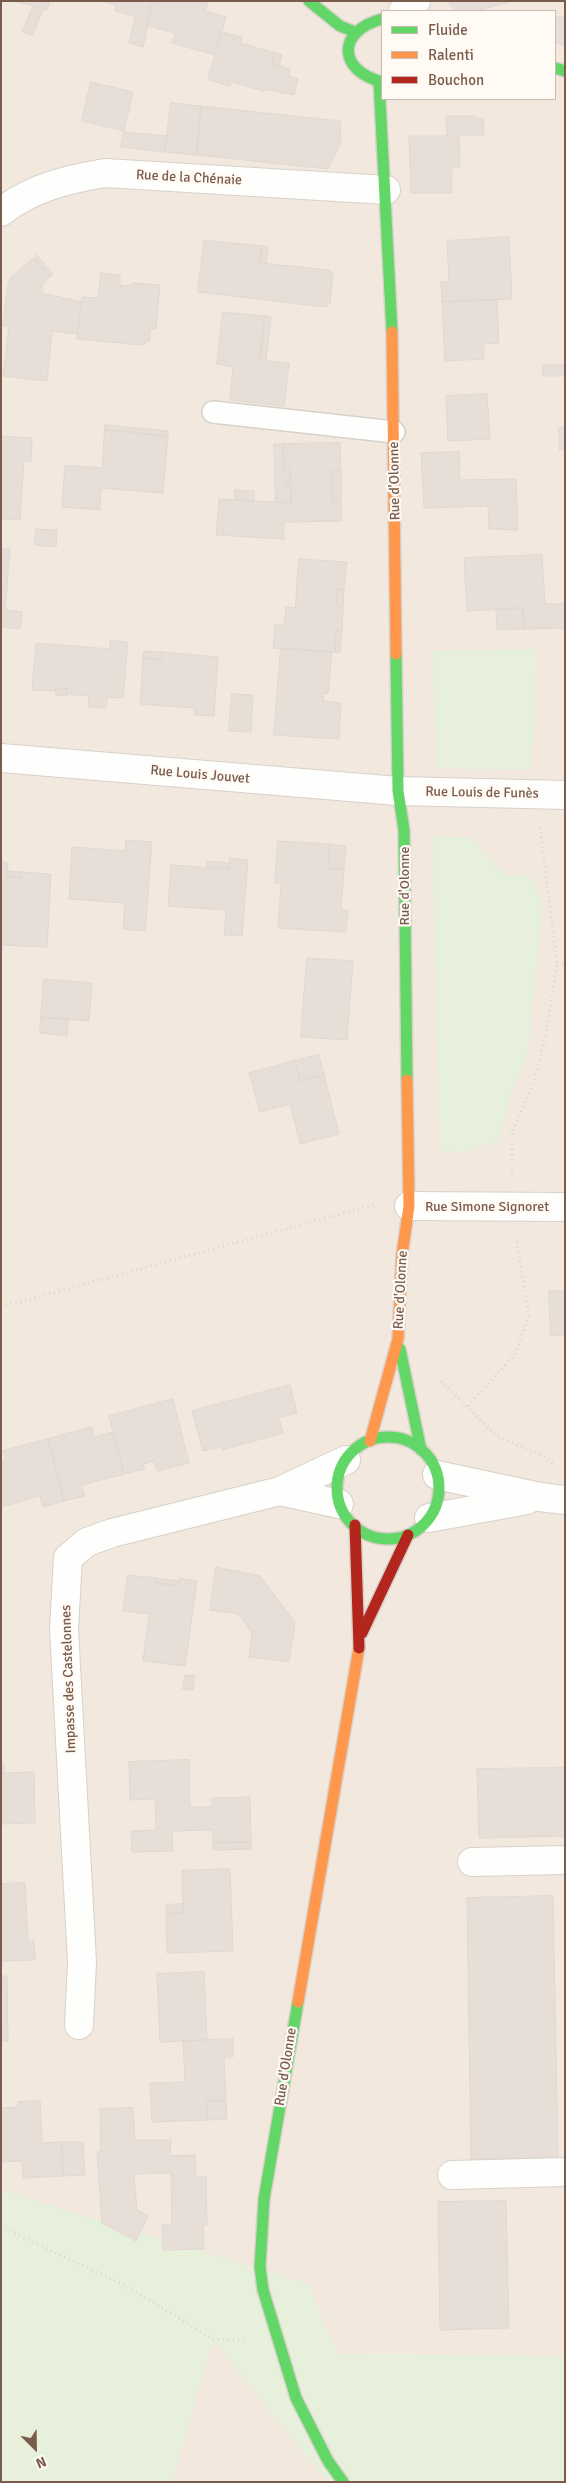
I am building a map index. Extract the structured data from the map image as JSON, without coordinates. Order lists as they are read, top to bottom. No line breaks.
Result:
{"streets":{"street":["Rue de la Chénaie","Rue d'Olonne","Rue Louis Jouvet","Rue Louis de Funès","Rue Simone Signoret","Impasse des Castelonnes"]},"crossings":[["Rue de la Chénaie","Rue d'Olonne"],["Rue d'Olonne","Rue Louis Jouvet"],["Rue d'Olonne","Rue Louis de Funès"],["Rue d'Olonne","Rue Simone Signoret"],["Rue d'Olonne","Impasse des Castelonnes"],["Rue Louis Jouvet","Rue Louis de Funès"]],"legend":["Fluide","Ralenti","Bouchon"],"north":"bottom right"}
